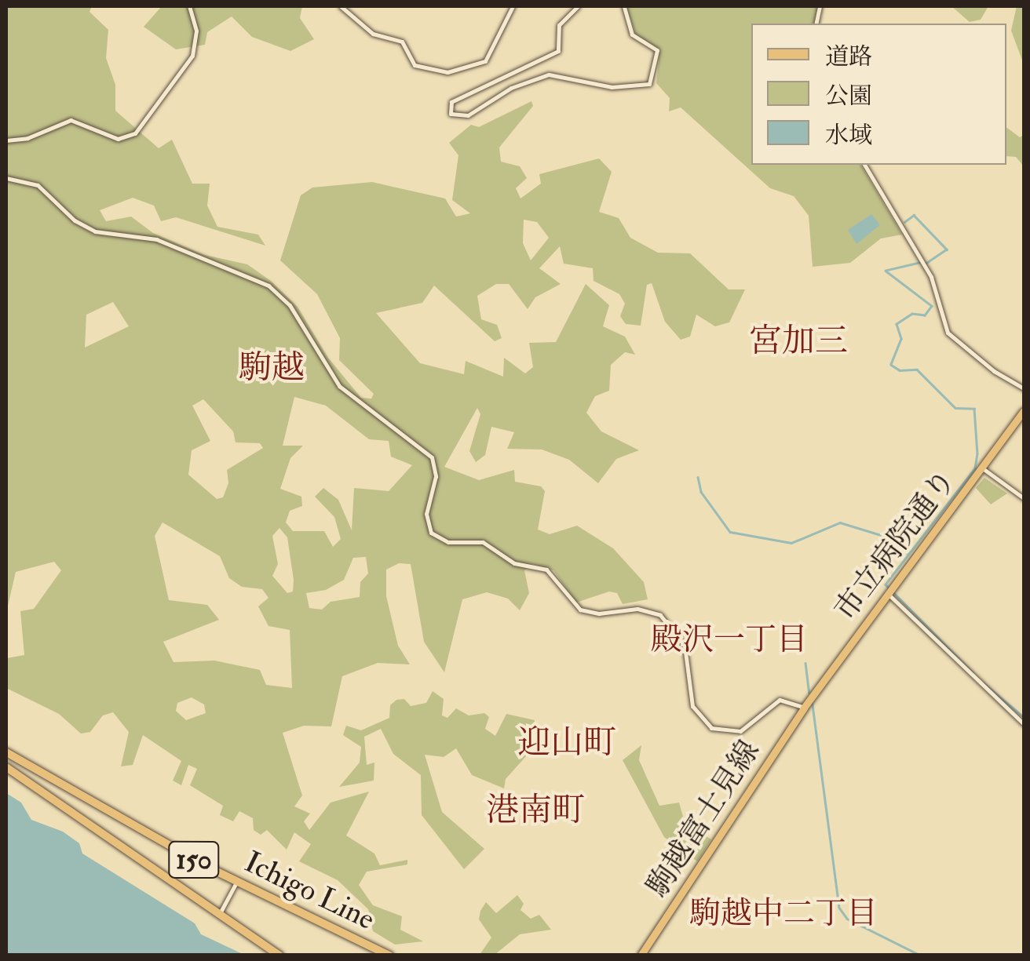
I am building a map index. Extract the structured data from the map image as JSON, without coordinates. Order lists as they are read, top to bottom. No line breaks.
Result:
{"streets":{"highway":["150","Ichigo Line"],"main road":["市立病院通り","駒越富士見線"]},"crossings":[["市立病院通り","駒越富士見線"]],"districts":["宮加三","駒越","殿沢一丁目","迎山町","港南町","駒越中二丁目"],"legend":["道路","公園","水域"]}
